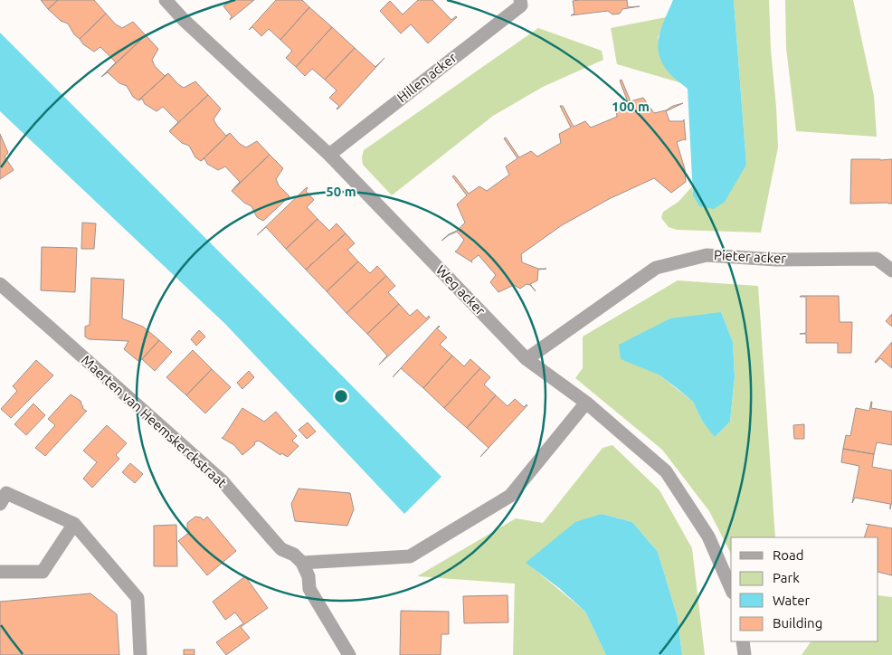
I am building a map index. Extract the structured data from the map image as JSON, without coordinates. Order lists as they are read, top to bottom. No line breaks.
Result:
{"streets":{"street":["Hillen acker","Pieter acker","Weg acker","Maerten van Heemskerckstraat"]},"crossings":[["Hillen acker","Weg acker"],["Pieter acker","Weg acker"]],"legend":["Road","Park","Water","Building"],"rings":["100 m","50 m"]}
